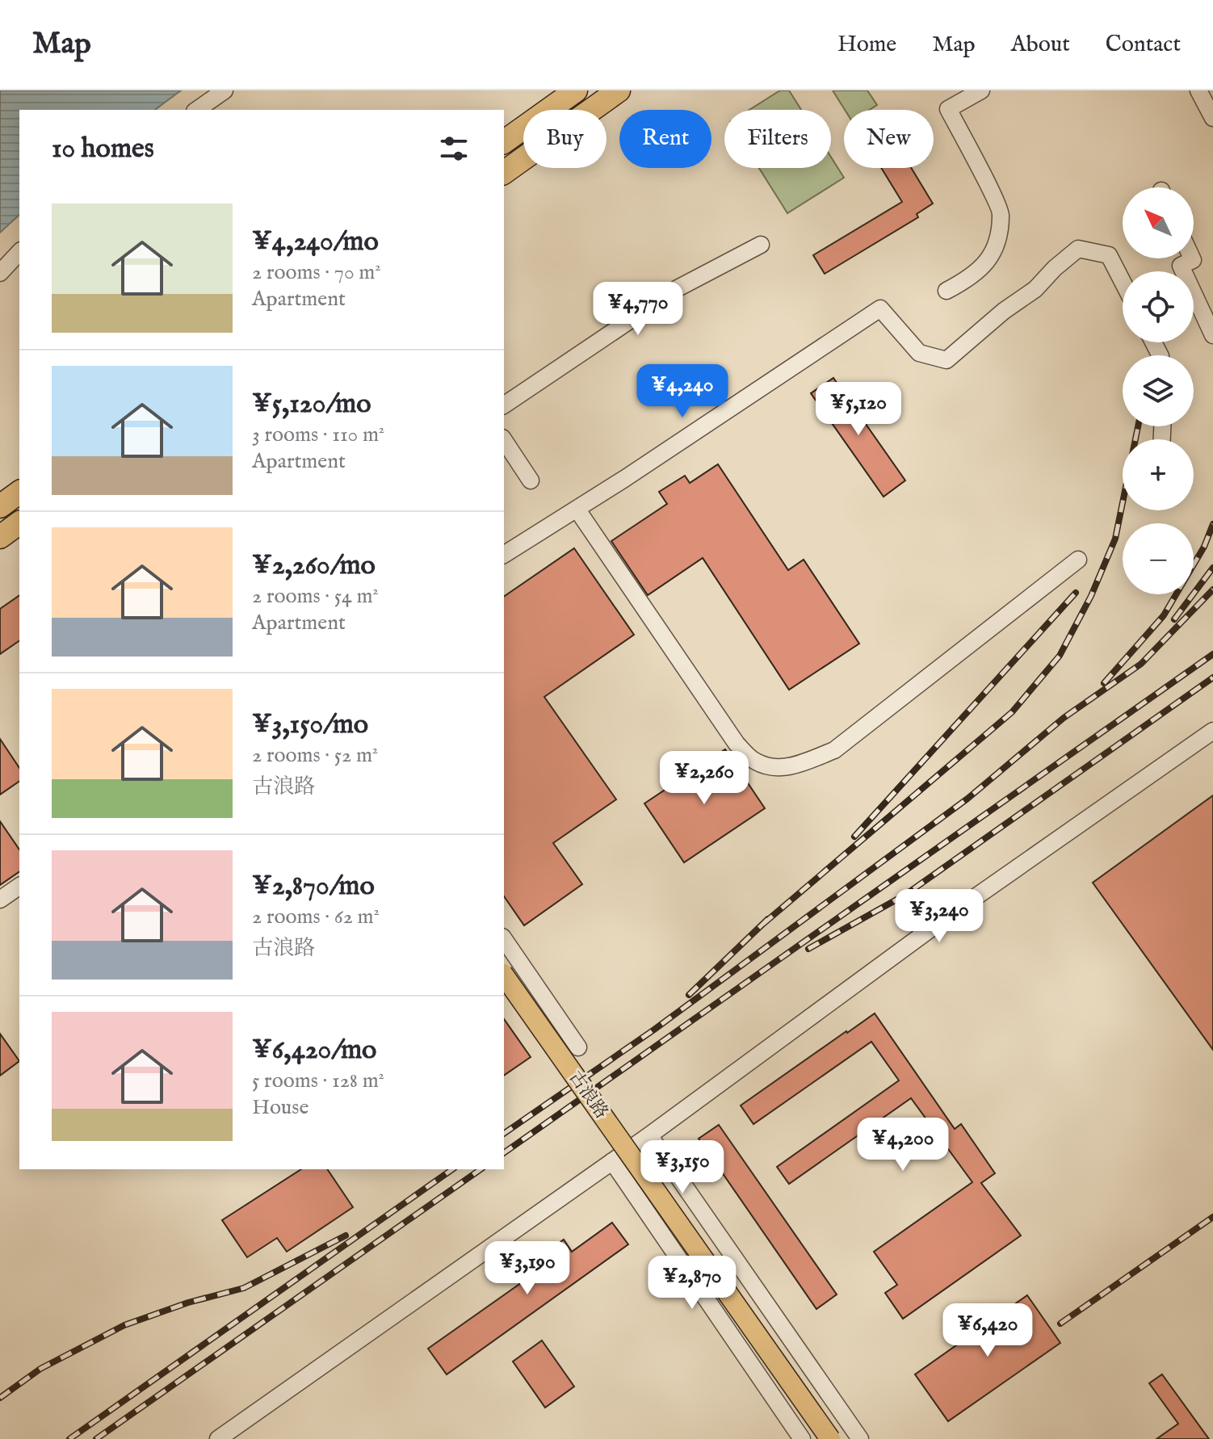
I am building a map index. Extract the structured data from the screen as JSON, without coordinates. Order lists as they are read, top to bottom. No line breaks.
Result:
{"streets":{"main road":["古浪路"]},"north":"top left","page":{"header":"Map","nav":["Home","Map","About","Contact"],"chip":["Buy","Rent","Filters","New"],"heading":"10 homes","map_buttons":["+","−"],"list":[{"name":"¥4,240/mo","note":"2 rooms · 70 m² · Apartment"},{"name":"¥5,120/mo","note":"3 rooms · 110 m² · Apartment"},{"name":"¥2,260/mo","note":"2 rooms · 54 m² · Apartment"},{"name":"¥3,150/mo","note":"2 rooms · 52 m² · 古浪路"},{"name":"¥2,870/mo","note":"2 rooms · 62 m² · 古浪路"},{"name":"¥6,420/mo","note":"5 rooms · 128 m² · House"}],"price":["¥4,770","¥4,240","¥5,120","¥2,260","¥3,240","¥4,200","¥3,150","¥3,190","¥2,870","¥6,420"]}}
